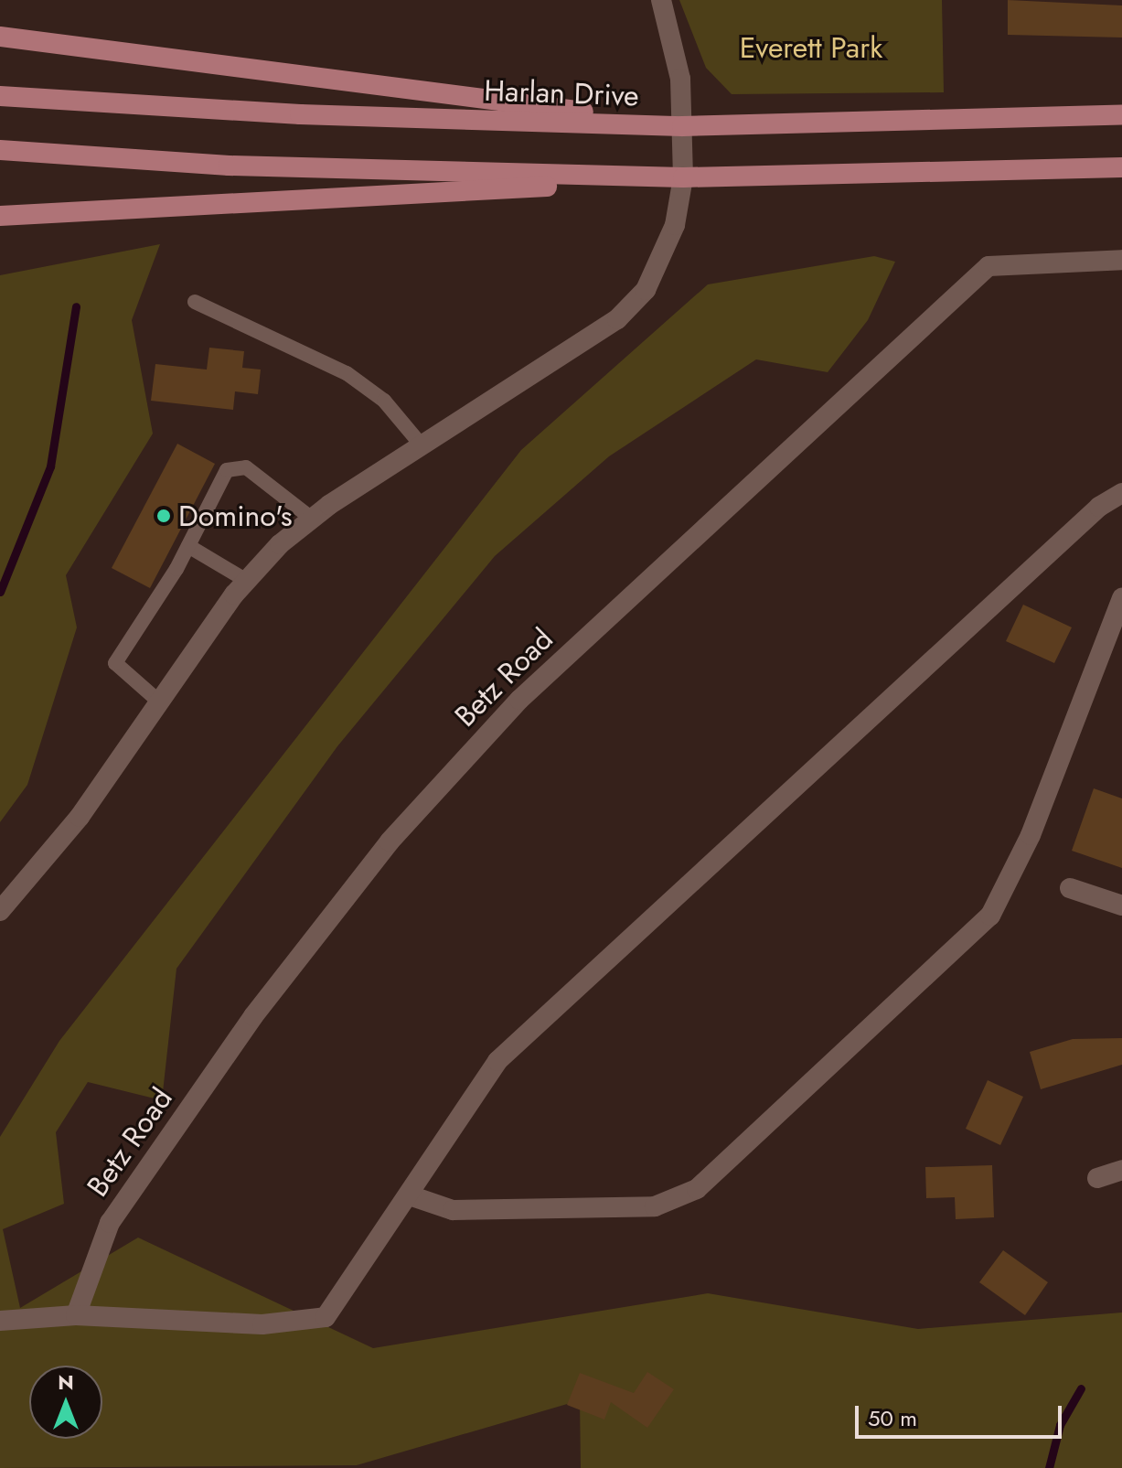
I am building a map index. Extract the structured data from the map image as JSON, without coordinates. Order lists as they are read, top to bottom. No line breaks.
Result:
{"streets":{"main road":["Harlan Drive"],"street":["Betz Road"]},"parks":["Everett Park"],"places":["Domino's"],"scale_bar":"50 m","north":"top"}
